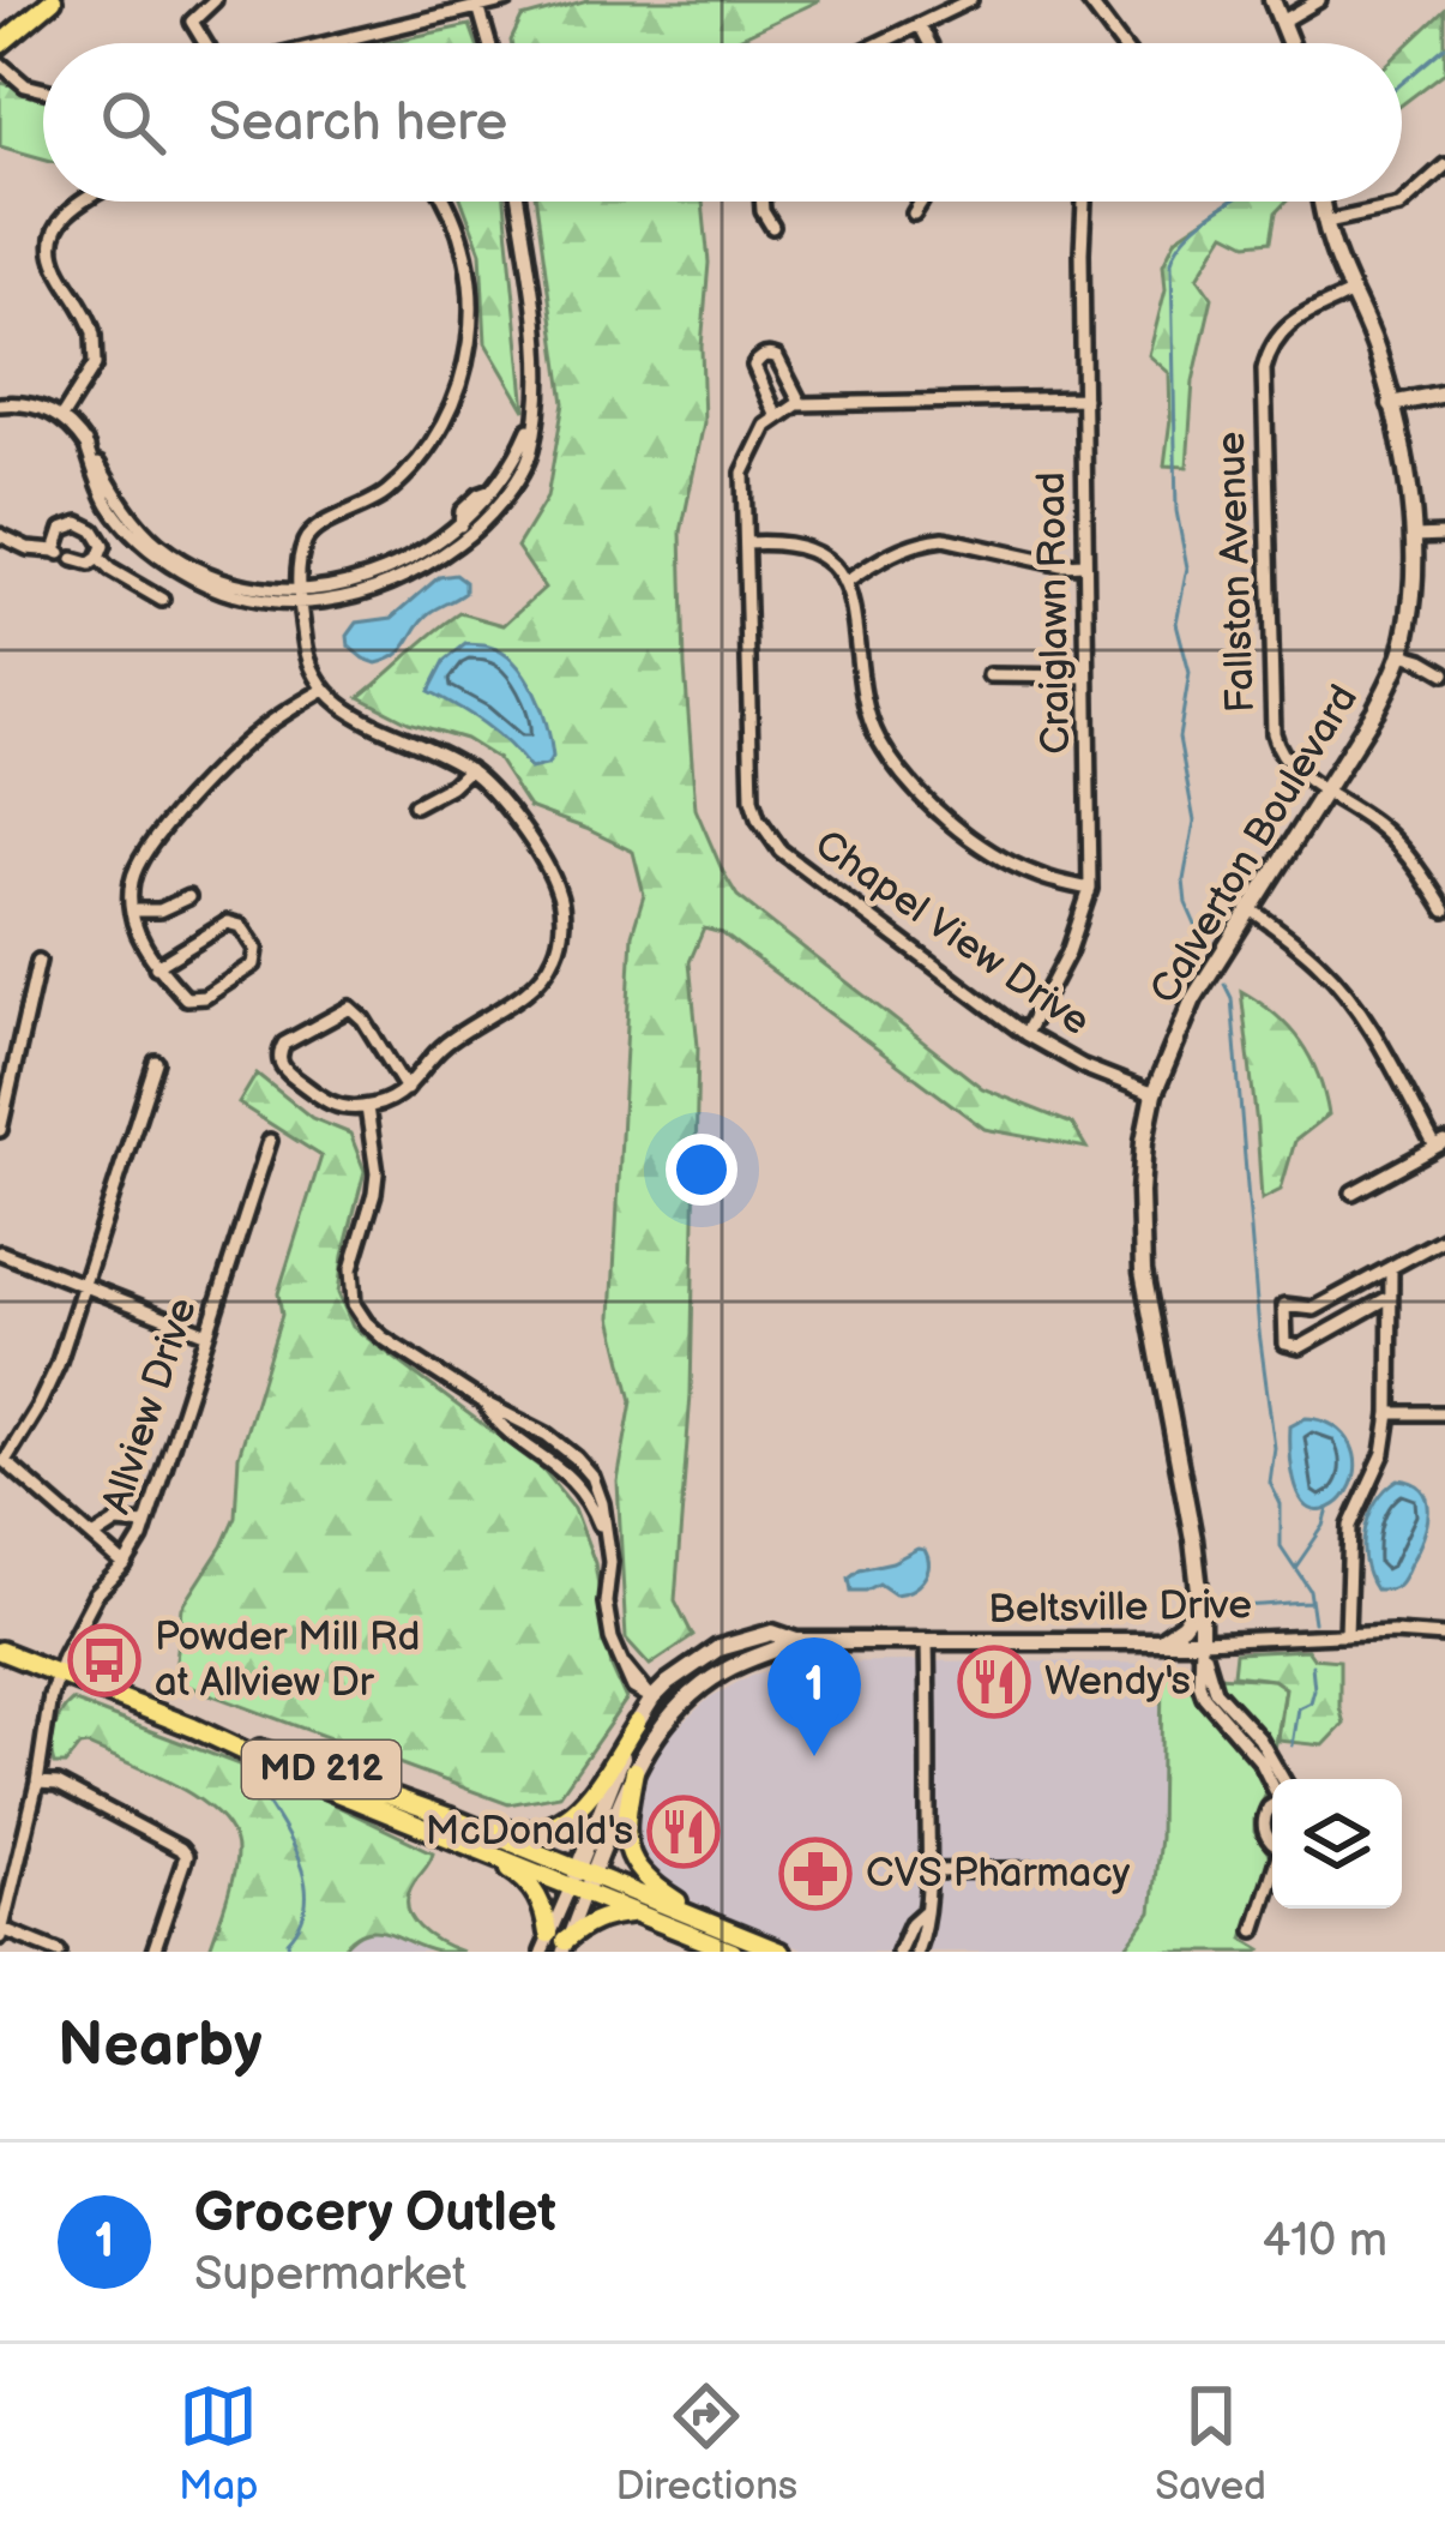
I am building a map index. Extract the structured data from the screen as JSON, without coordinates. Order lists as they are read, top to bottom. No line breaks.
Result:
{"streets":{"main road":["MD 212"],"street":["Fallston Avenue","Craiglawn Road","Calverton Boulevard","Chapel View Drive","Allview Drive","Beltsville Drive"]},"crossings":[["Fallston Avenue","Calverton Boulevard"],["Craiglawn Road","Chapel View Drive"],["Calverton Boulevard","Chapel View Drive"],["Calverton Boulevard","Beltsville Drive"],["Allview Drive","MD 212"],["Beltsville Drive","MD 212"]],"places":{"bus stop":["Powder Mill Rd at Allview Dr"],"restaurant":["Wendy's","McDonald's"],"pharmacy":["CVS Pharmacy"]},"page":{"search":"Search here","pins":"1","heading":"Nearby","list":[{"mark":"1","name":"Grocery Outlet","note":"Supermarket","value":"410 m"}],"nav":["Map","Directions","Saved"]}}
